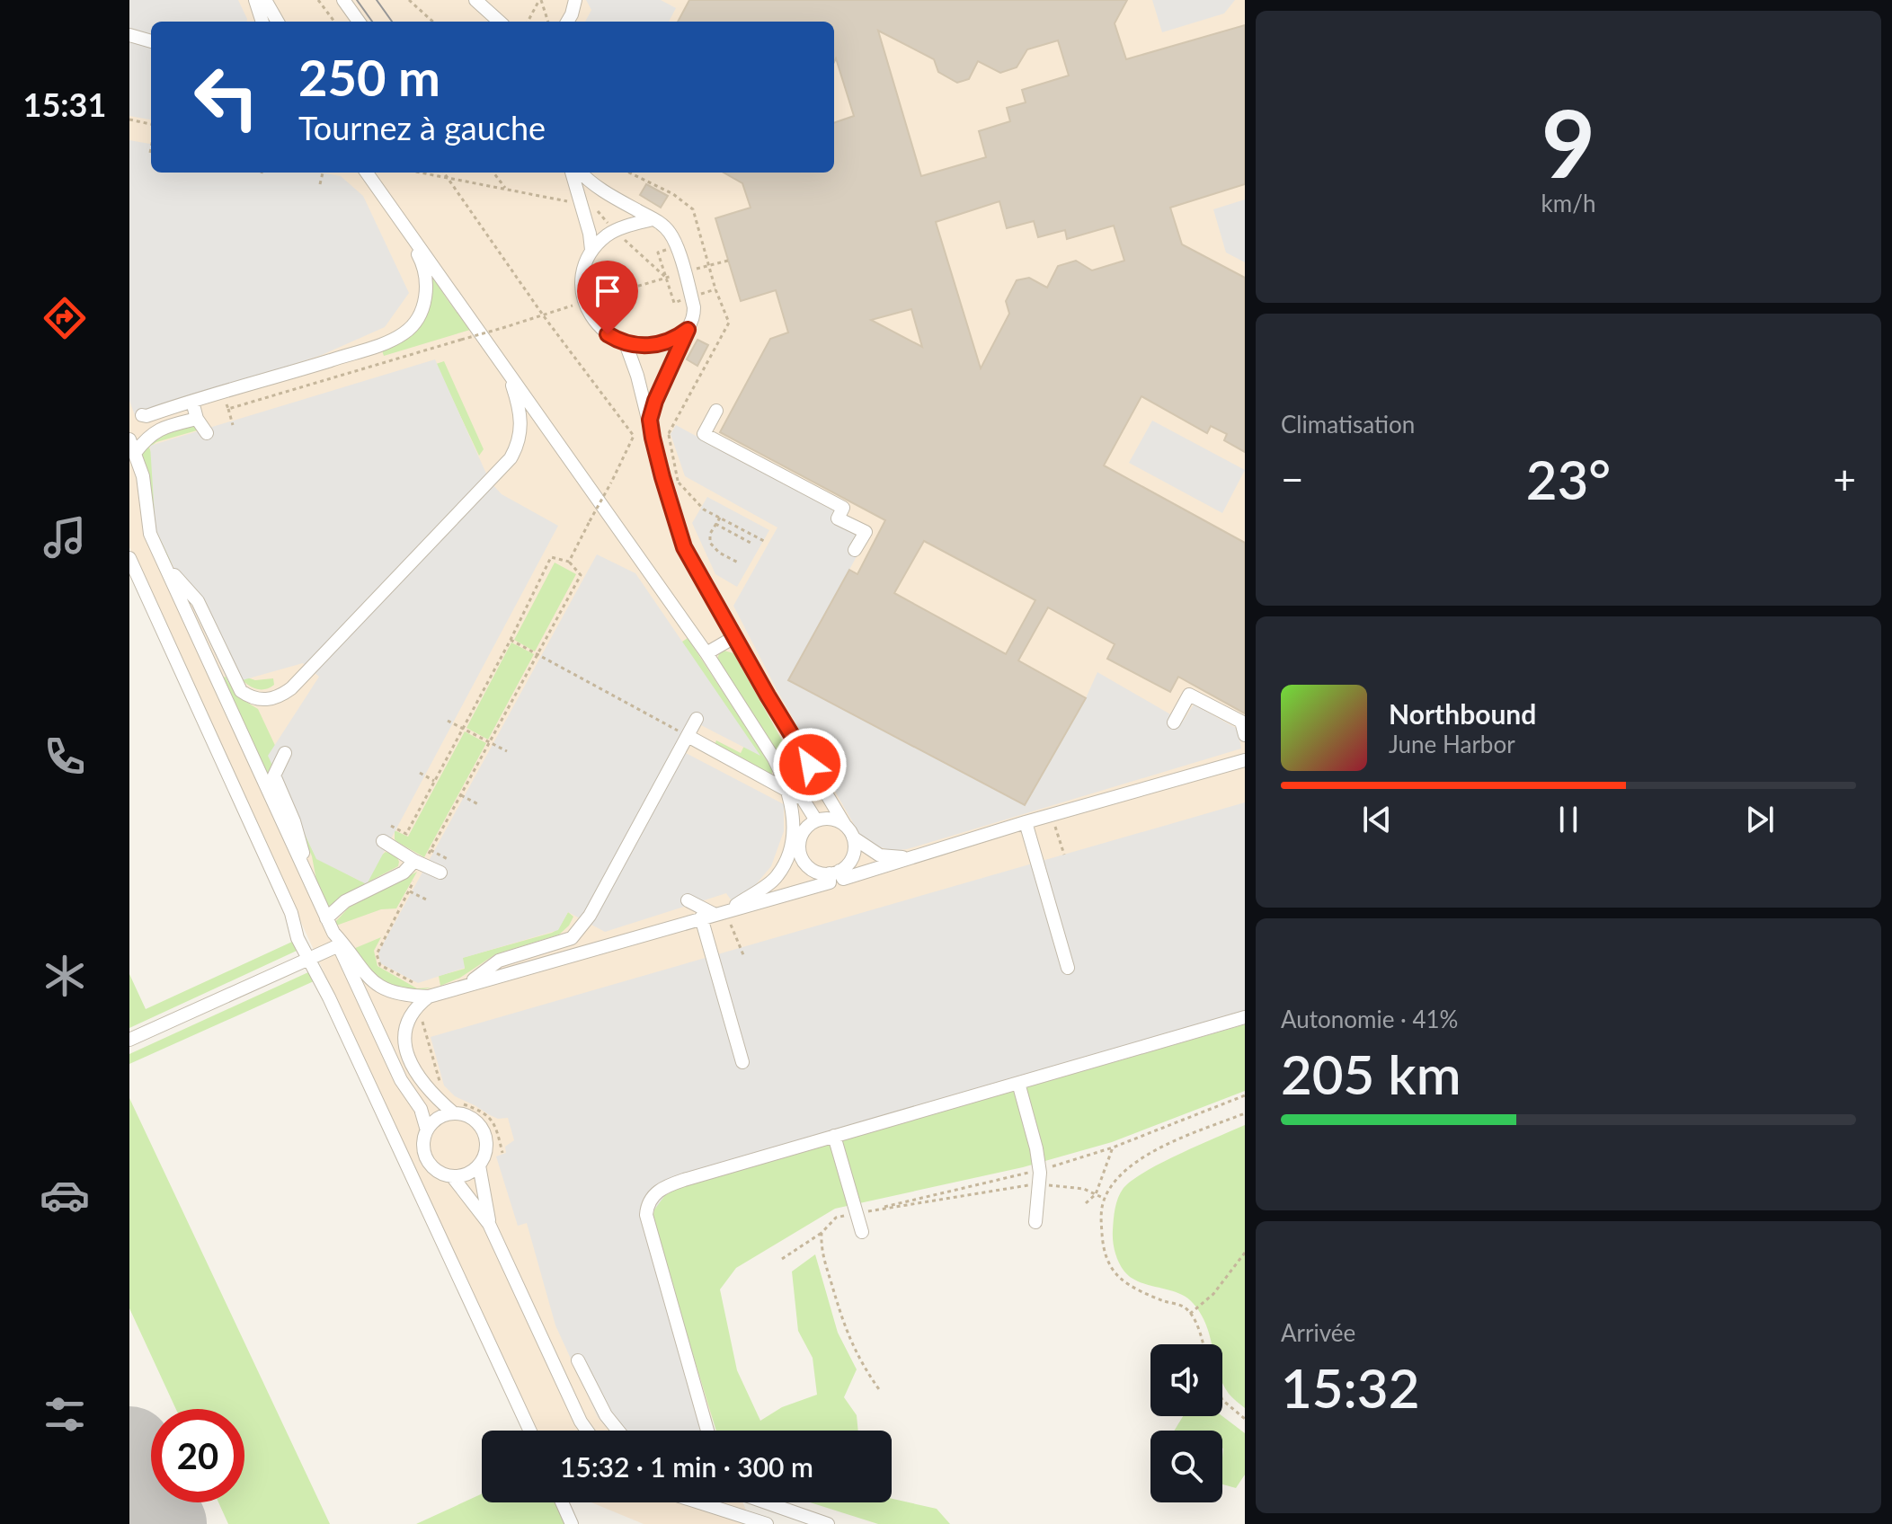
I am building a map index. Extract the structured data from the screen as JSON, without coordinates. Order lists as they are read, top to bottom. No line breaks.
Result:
{"page":{"tabs":"15:31","tile":[["9","km/h"],"Climatisation",["Autonomie · 41%","205 km"],["Arrivée","15:32"]],"turn":["250 m","Tournez à gauche"],"heat":["−","23°","+"],"song":["Northbound","June Harbor"],"limit":"20","trip":"15:32 · 1 min · 300 m"}}
